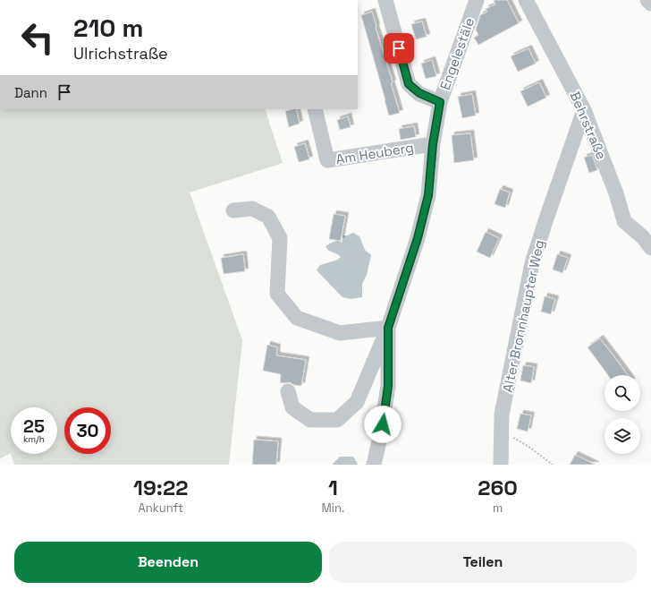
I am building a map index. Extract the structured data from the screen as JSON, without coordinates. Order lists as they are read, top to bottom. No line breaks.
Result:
{"streets":{"street":["Engelestäle","Behrstraße","Am Heuberg","Alter Bronnhaupter Weg"]},"crossings":[["Engelestäle","Am Heuberg"],["Behrstraße","Alter Bronnhaupter Weg"]],"page":{"turn":["210 m","Ulrichstraße"],"then":"Dann","speed":"25 km/h","limit":"30","eta":["19:22","Ankunft","1","Min.","260","m"],"buttons":["Beenden","Teilen"]}}
